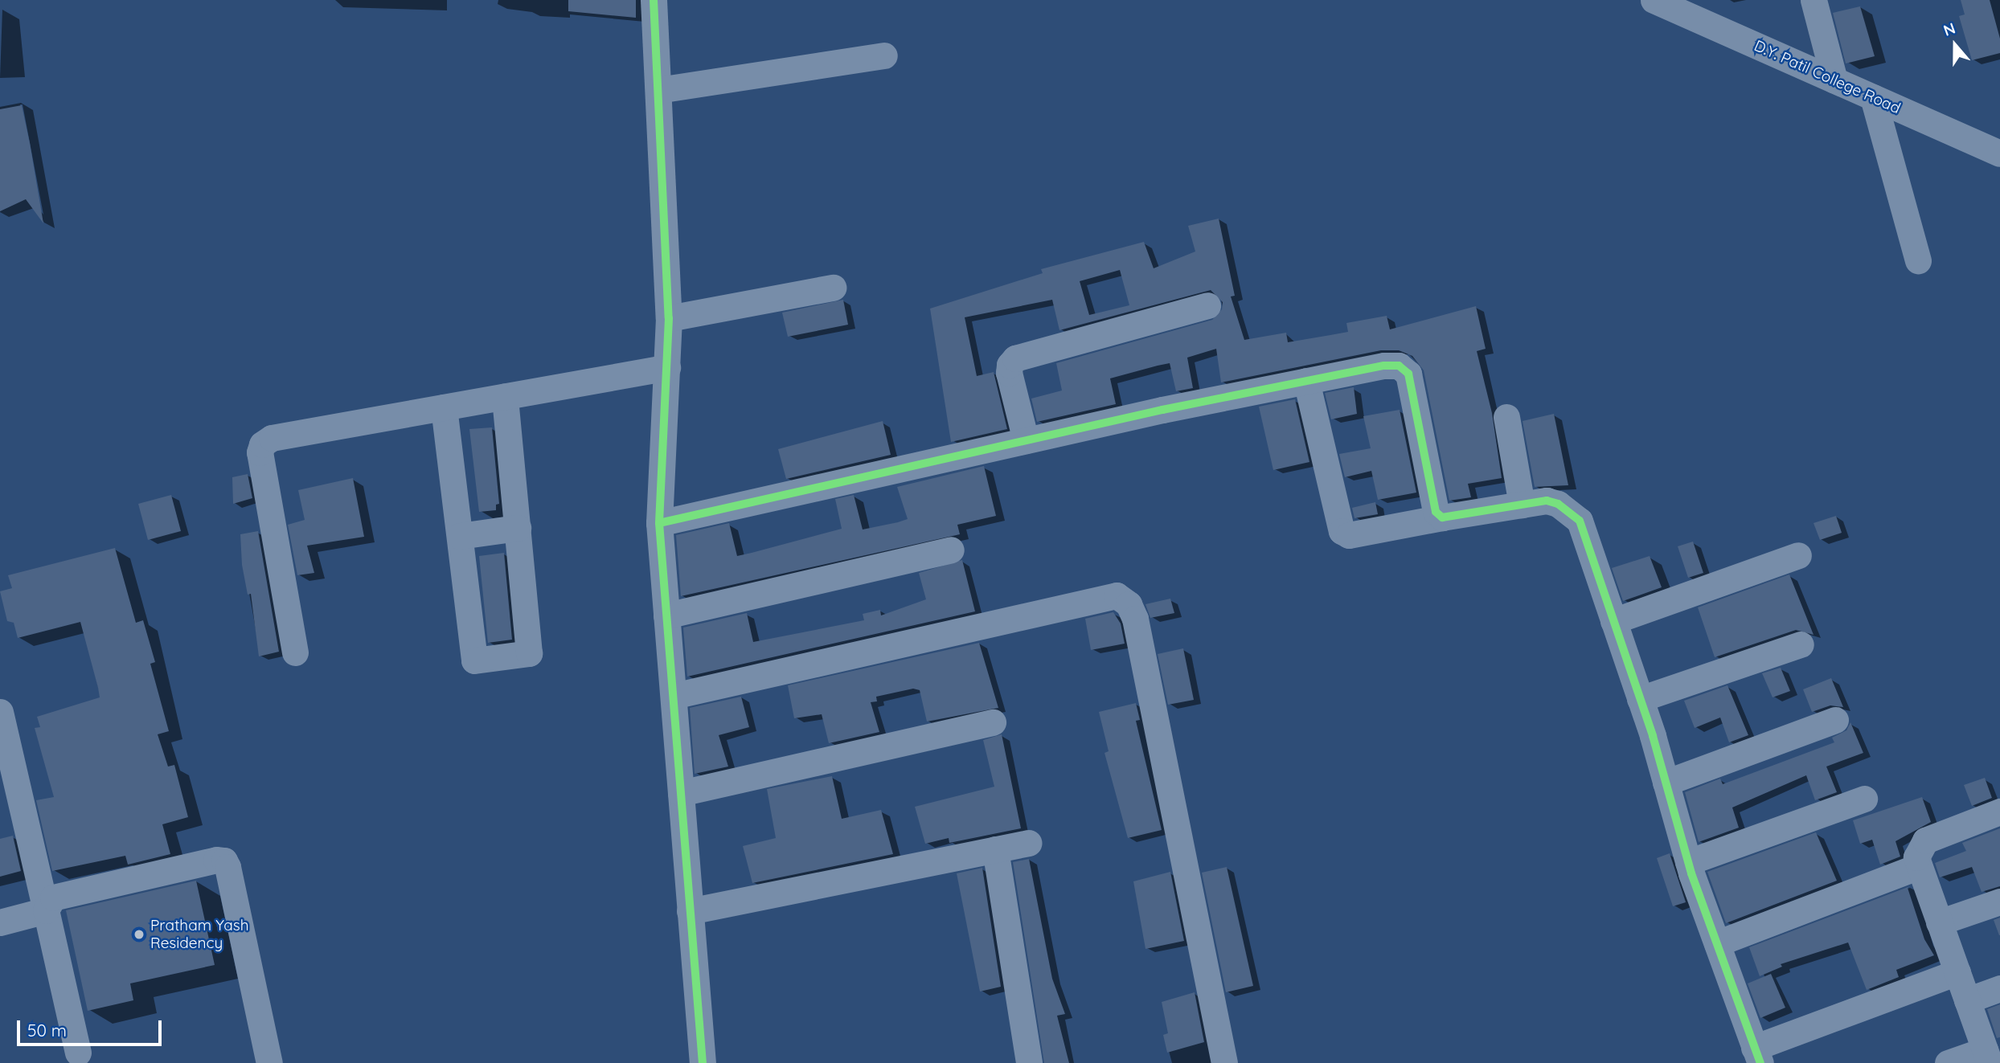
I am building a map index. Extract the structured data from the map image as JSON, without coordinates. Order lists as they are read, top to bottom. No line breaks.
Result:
{"streets":{"street":["D.Y. Patil College Road"]},"places":["Pratham Yash Residency"],"scale_bar":"50 m","north":"top"}
